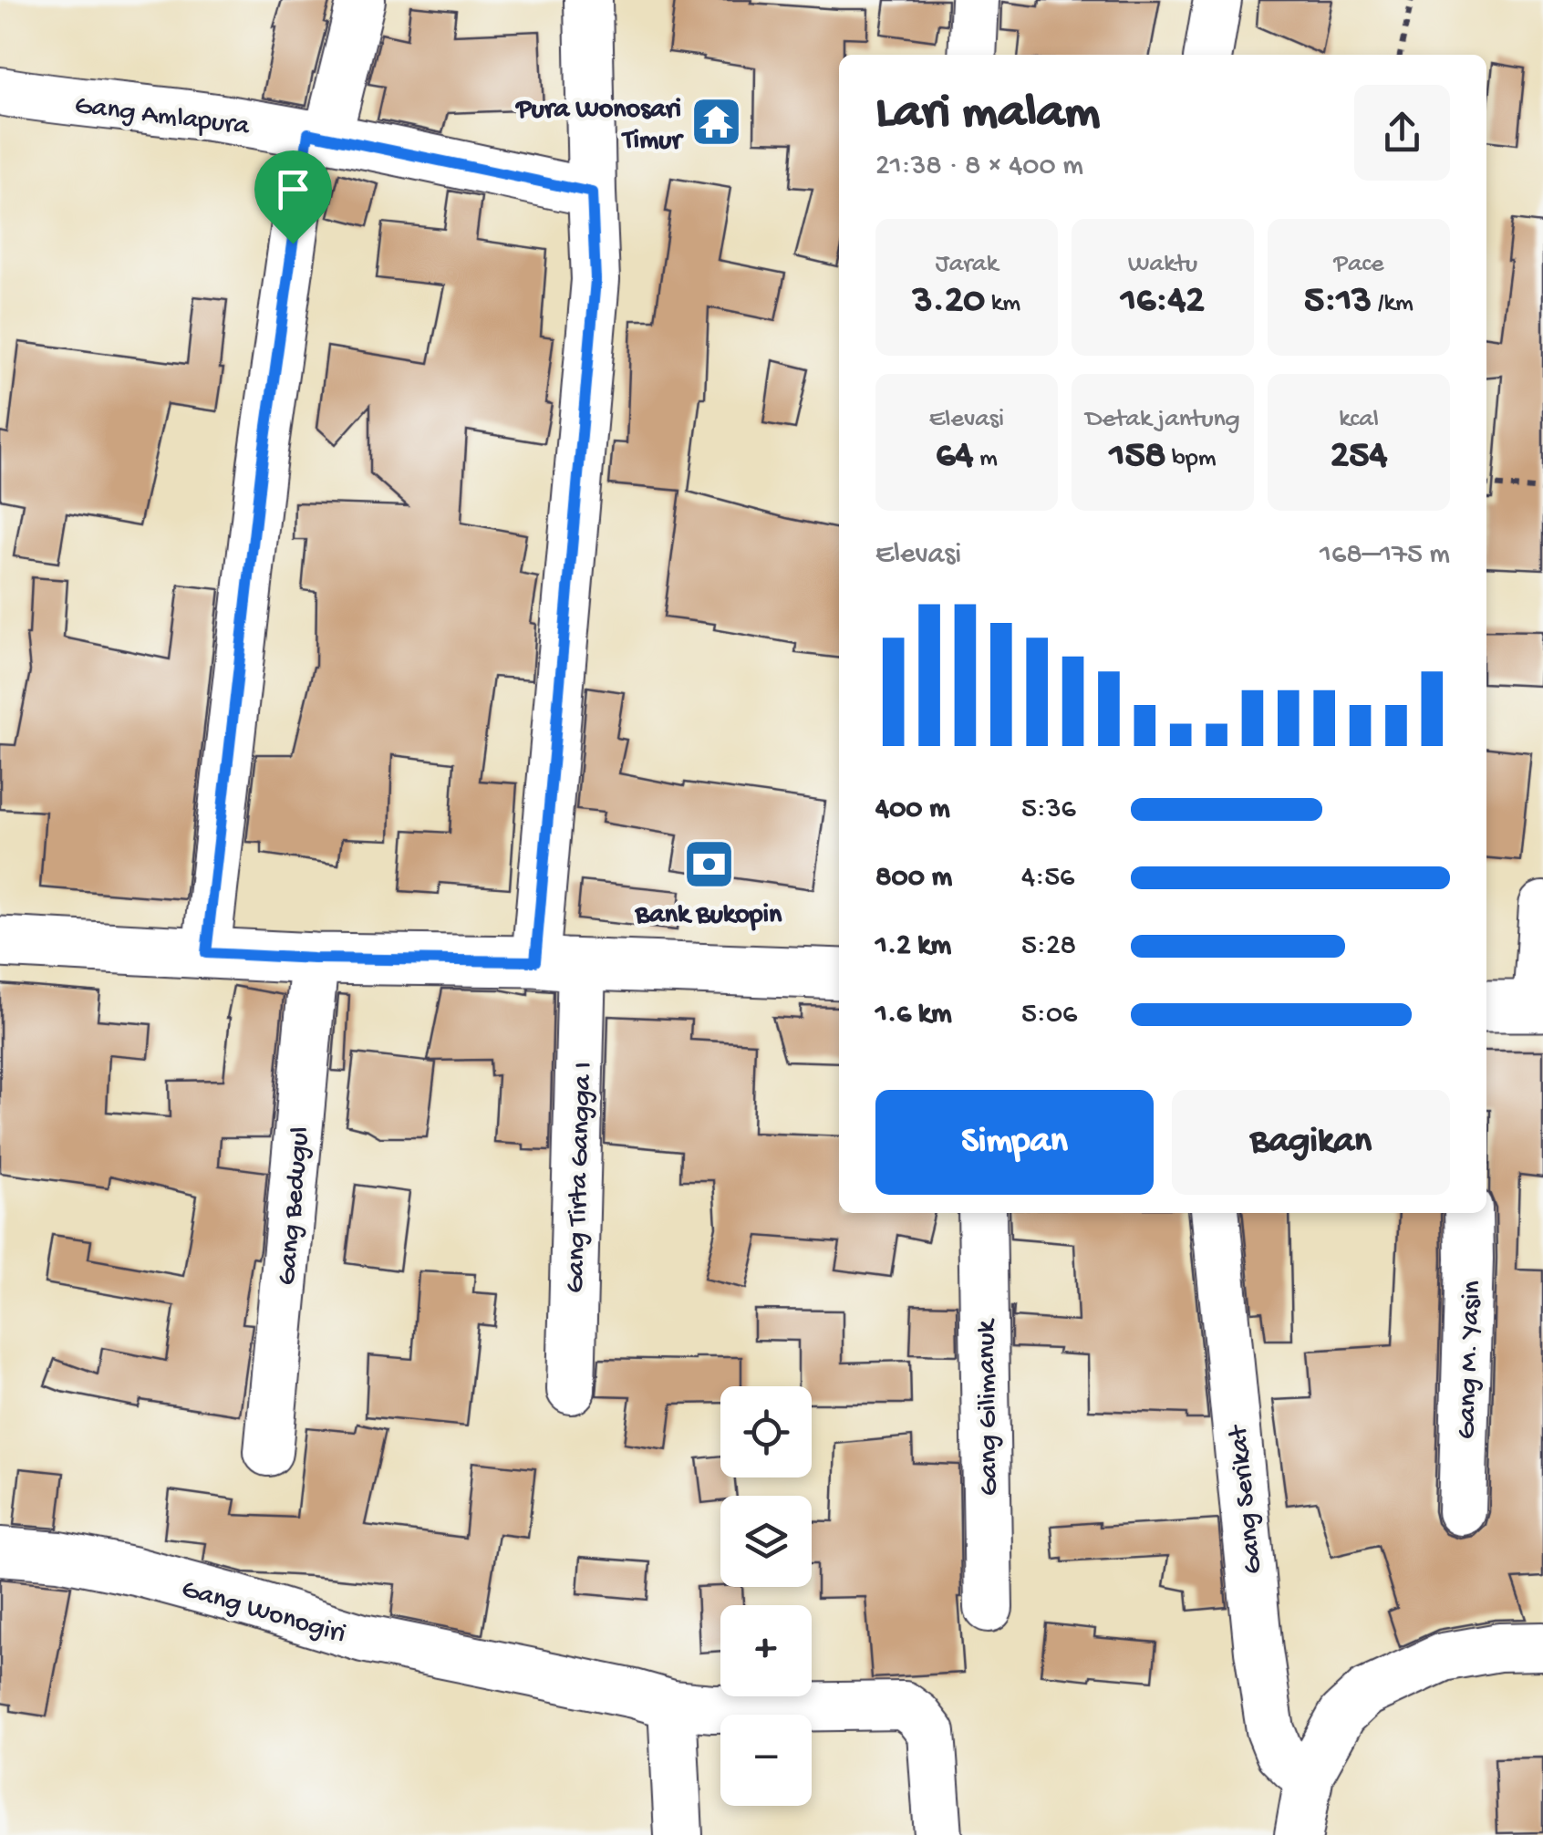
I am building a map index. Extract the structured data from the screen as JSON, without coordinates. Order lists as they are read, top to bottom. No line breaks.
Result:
{"streets":{"street":["Gang Amlapura","Gang Tirta Gangga I","Gang Bedugul","Gang M. Yasin","Gang Gilimanuk","Gang Serikat","Gang Wonogiri"]},"crossings":[["Gang Amlapura","Gang Tirta Gangga I"]],"places":{"temple":["Pura Wonosari Timur"],"bank":["Bank Bukopin"]},"page":{"heading":["Lari malam","21:38 · 8 × 400 m"],"stats":[["Jarak","3.20 km"],["Waktu","16:42"],["Pace","5:13 /km"],["Elevasi","64 m"],["Detak jantung","158 bpm"],["kcal","254"]],"chart":["Elevasi","168–175 m"],"list":[{"name":"400 m","note":"5:36"},{"name":"800 m","note":"4:56"},{"name":"1.2 km","note":"5:28"},{"name":"1.6 km","note":"5:06"}],"buttons":["Simpan","Bagikan"],"map_buttons":["+","−"]}}
